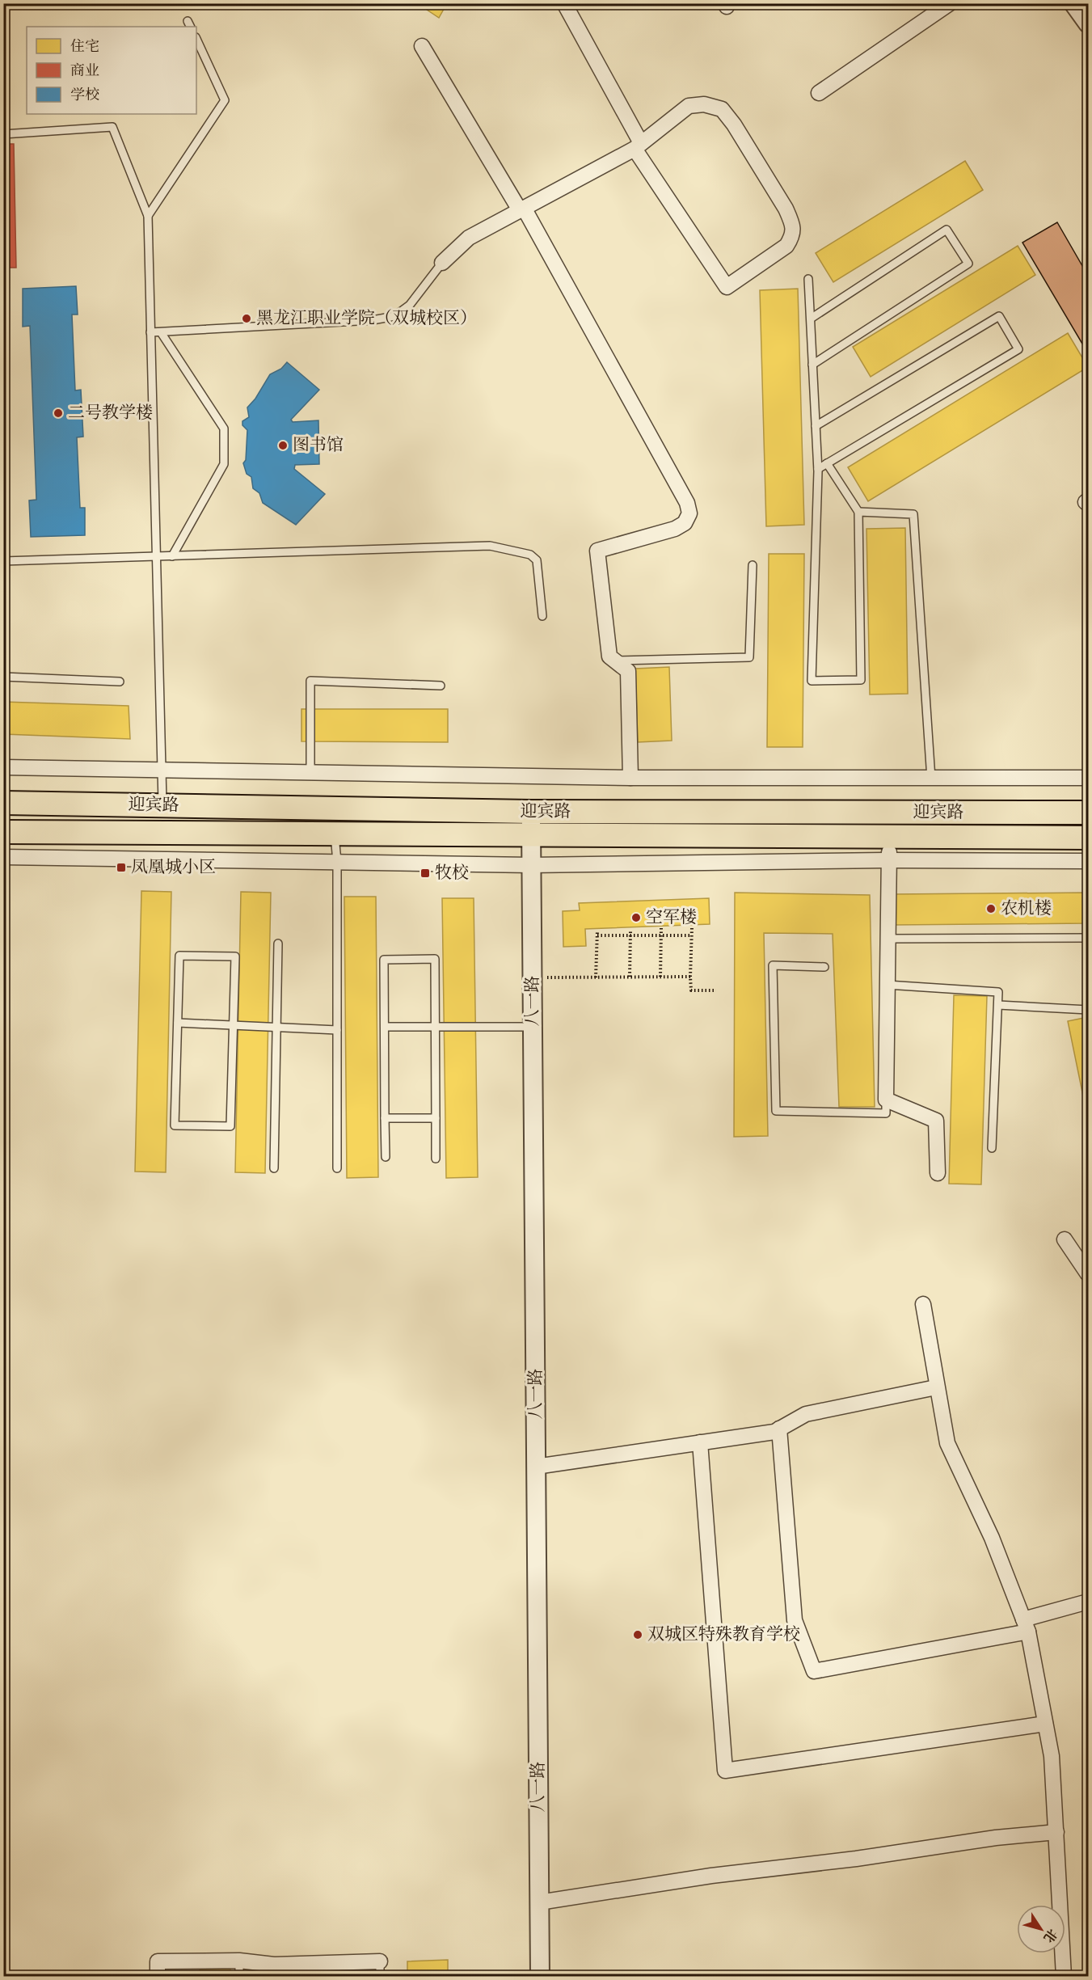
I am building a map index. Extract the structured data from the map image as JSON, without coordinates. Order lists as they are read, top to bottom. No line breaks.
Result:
{"streets":{"main road":["迎宾路"],"street":["八一路"]},"crossings":[["迎宾路","八一路"]],"places":{"other":["黑龙江职业学院（双城校区）","二号教学楼","图书馆","农机楼","空军楼","双城区特殊教育学校"],"transit":["凤凰城小区","牧校"]},"legend":["住宅","商业","学校"],"north":"bottom right"}
